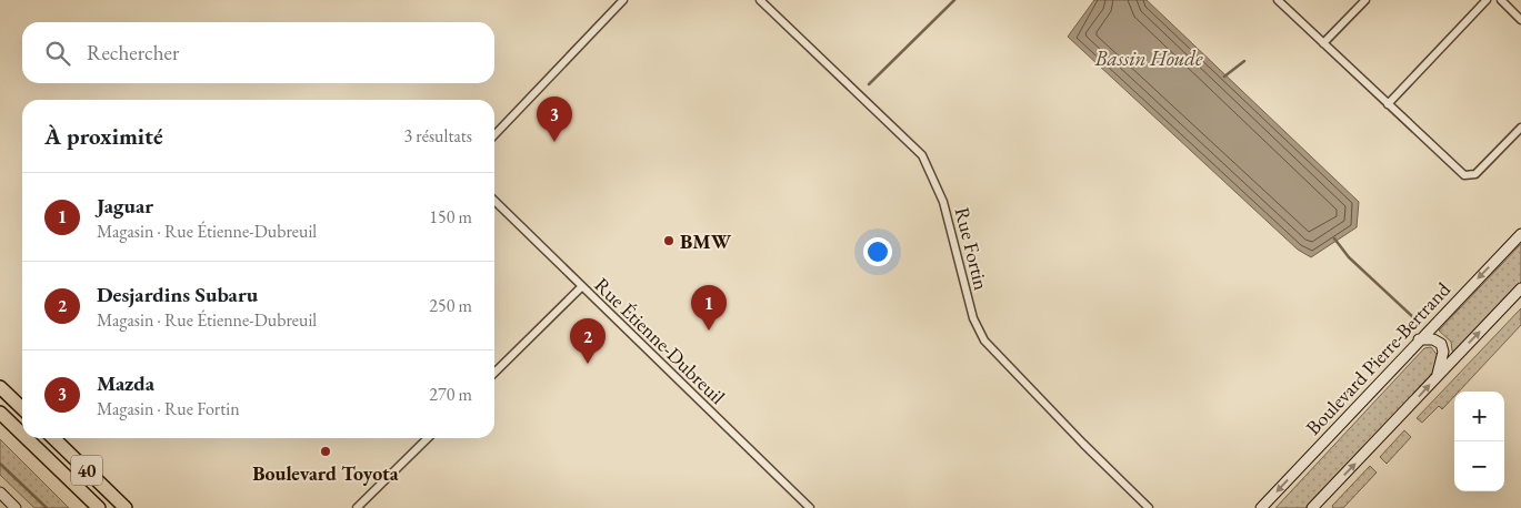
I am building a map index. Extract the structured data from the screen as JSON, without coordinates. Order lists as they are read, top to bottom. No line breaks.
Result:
{"streets":{"highway":["40"],"main road":["Boulevard Pierre-Bertrand"],"street":["Rue Fortin","Rue Étienne-Dubreuil"]},"water":["Bassin Houde"],"places":["BMW","Boulevard Toyota"],"page":{"search":"Rechercher","pins":["3","1","2"],"heading":["À proximité","3 résultats"],"list":[{"mark":"1","name":"Jaguar","note":"Magasin · Rue Étienne-Dubreuil","value":"150 m"},{"mark":"2","name":"Desjardins Subaru","note":"Magasin · Rue Étienne-Dubreuil","value":"250 m"},{"mark":"3","name":"Mazda","note":"Magasin · Rue Fortin","value":"270 m"}],"map_buttons":["+","−"]}}
